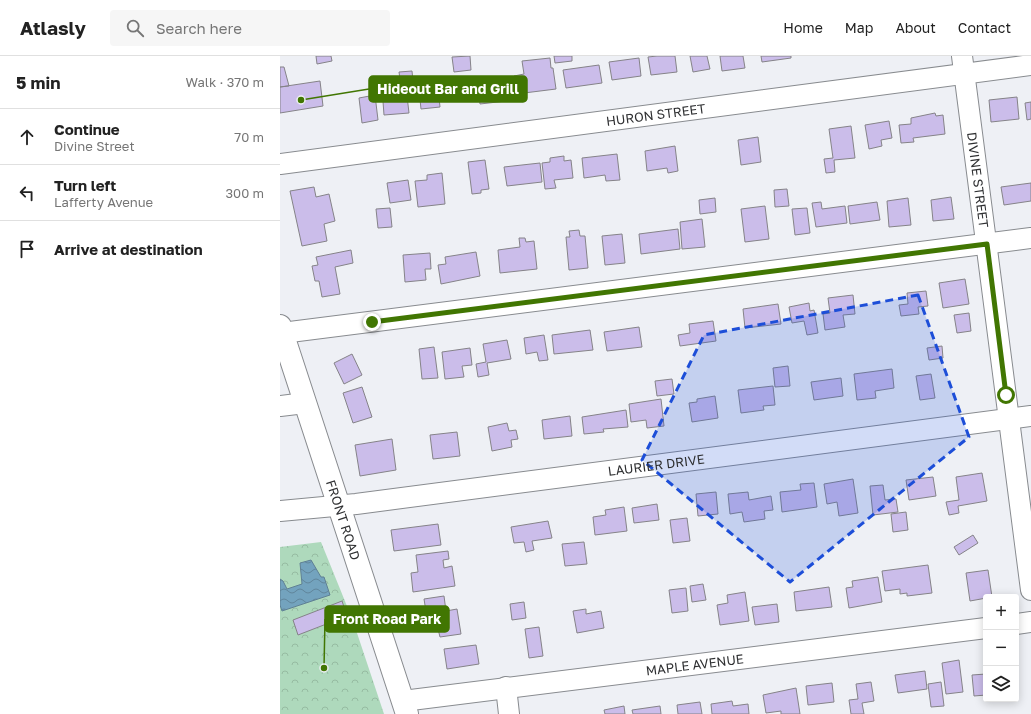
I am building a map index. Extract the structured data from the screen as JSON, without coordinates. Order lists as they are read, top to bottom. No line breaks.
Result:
{"streets":{"main road":["FRONT ROAD"],"street":["HURON STREET","DIVINE STREET","LAURIER DRIVE","MAPLE AVENUE"]},"crossings":[["HURON STREET","DIVINE STREET"],["DIVINE STREET","LAURIER DRIVE"],["LAURIER DRIVE","FRONT ROAD"],["FRONT ROAD","MAPLE AVENUE"]],"places":["Hideout Bar and Grill","Front Road Park"],"page":{"header":"Atlasly","search":"Search here","nav":["Home","Map","About","Contact"],"heading":["5 min","Walk · 370 m"],"list":[["Continue","Divine Street","70 m"],["Turn left","Lafferty Avenue","300 m"],"Arrive at destination"],"map_buttons":["+","−"]}}
